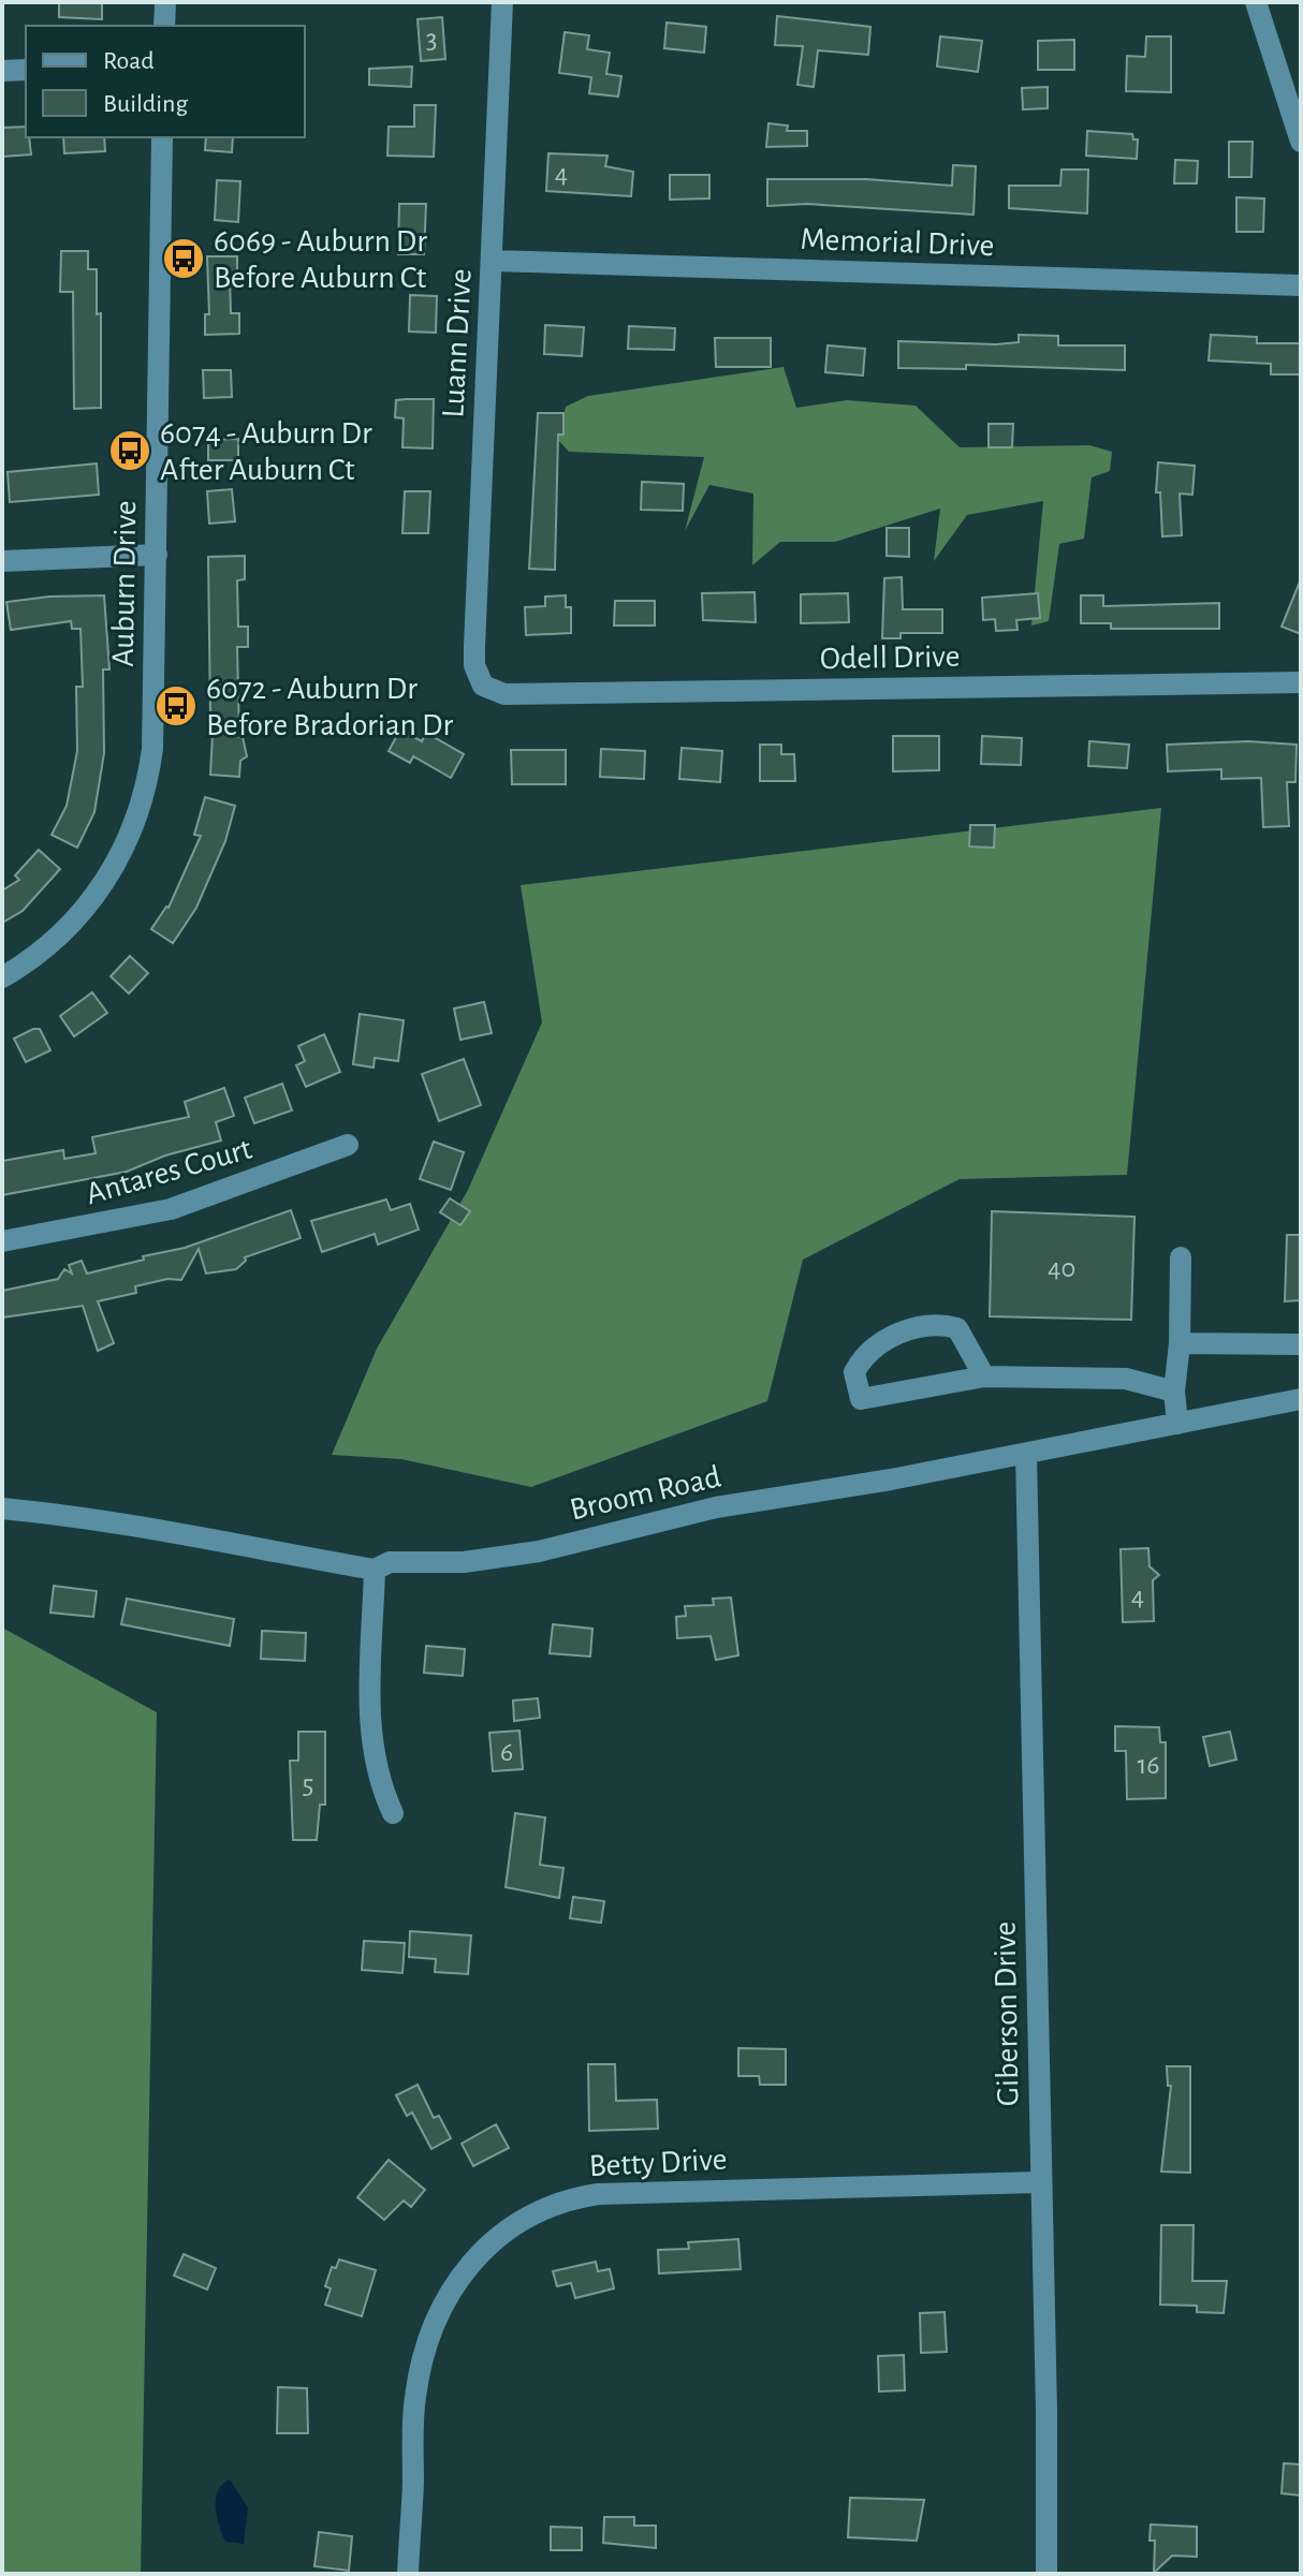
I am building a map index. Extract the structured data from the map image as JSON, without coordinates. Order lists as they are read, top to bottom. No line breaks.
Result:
{"streets":{"street":["Memorial Drive","Luann Drive","Auburn Drive","Odell Drive","Antares Court","Broom Road","Giberson Drive","Betty Drive"]},"crossings":[["Memorial Drive","Luann Drive"],["Luann Drive","Odell Drive"],["Broom Road","Giberson Drive"],["Giberson Drive","Betty Drive"]],"places":{"bus stop":["6069 - Auburn Dr Before Auburn Ct","6074 - Auburn Dr After Auburn Ct","6072 - Auburn Dr Before Bradorian Dr"]},"house_numbers":["3","4","40","4","6","16","5"],"legend":["Road","Building"]}
